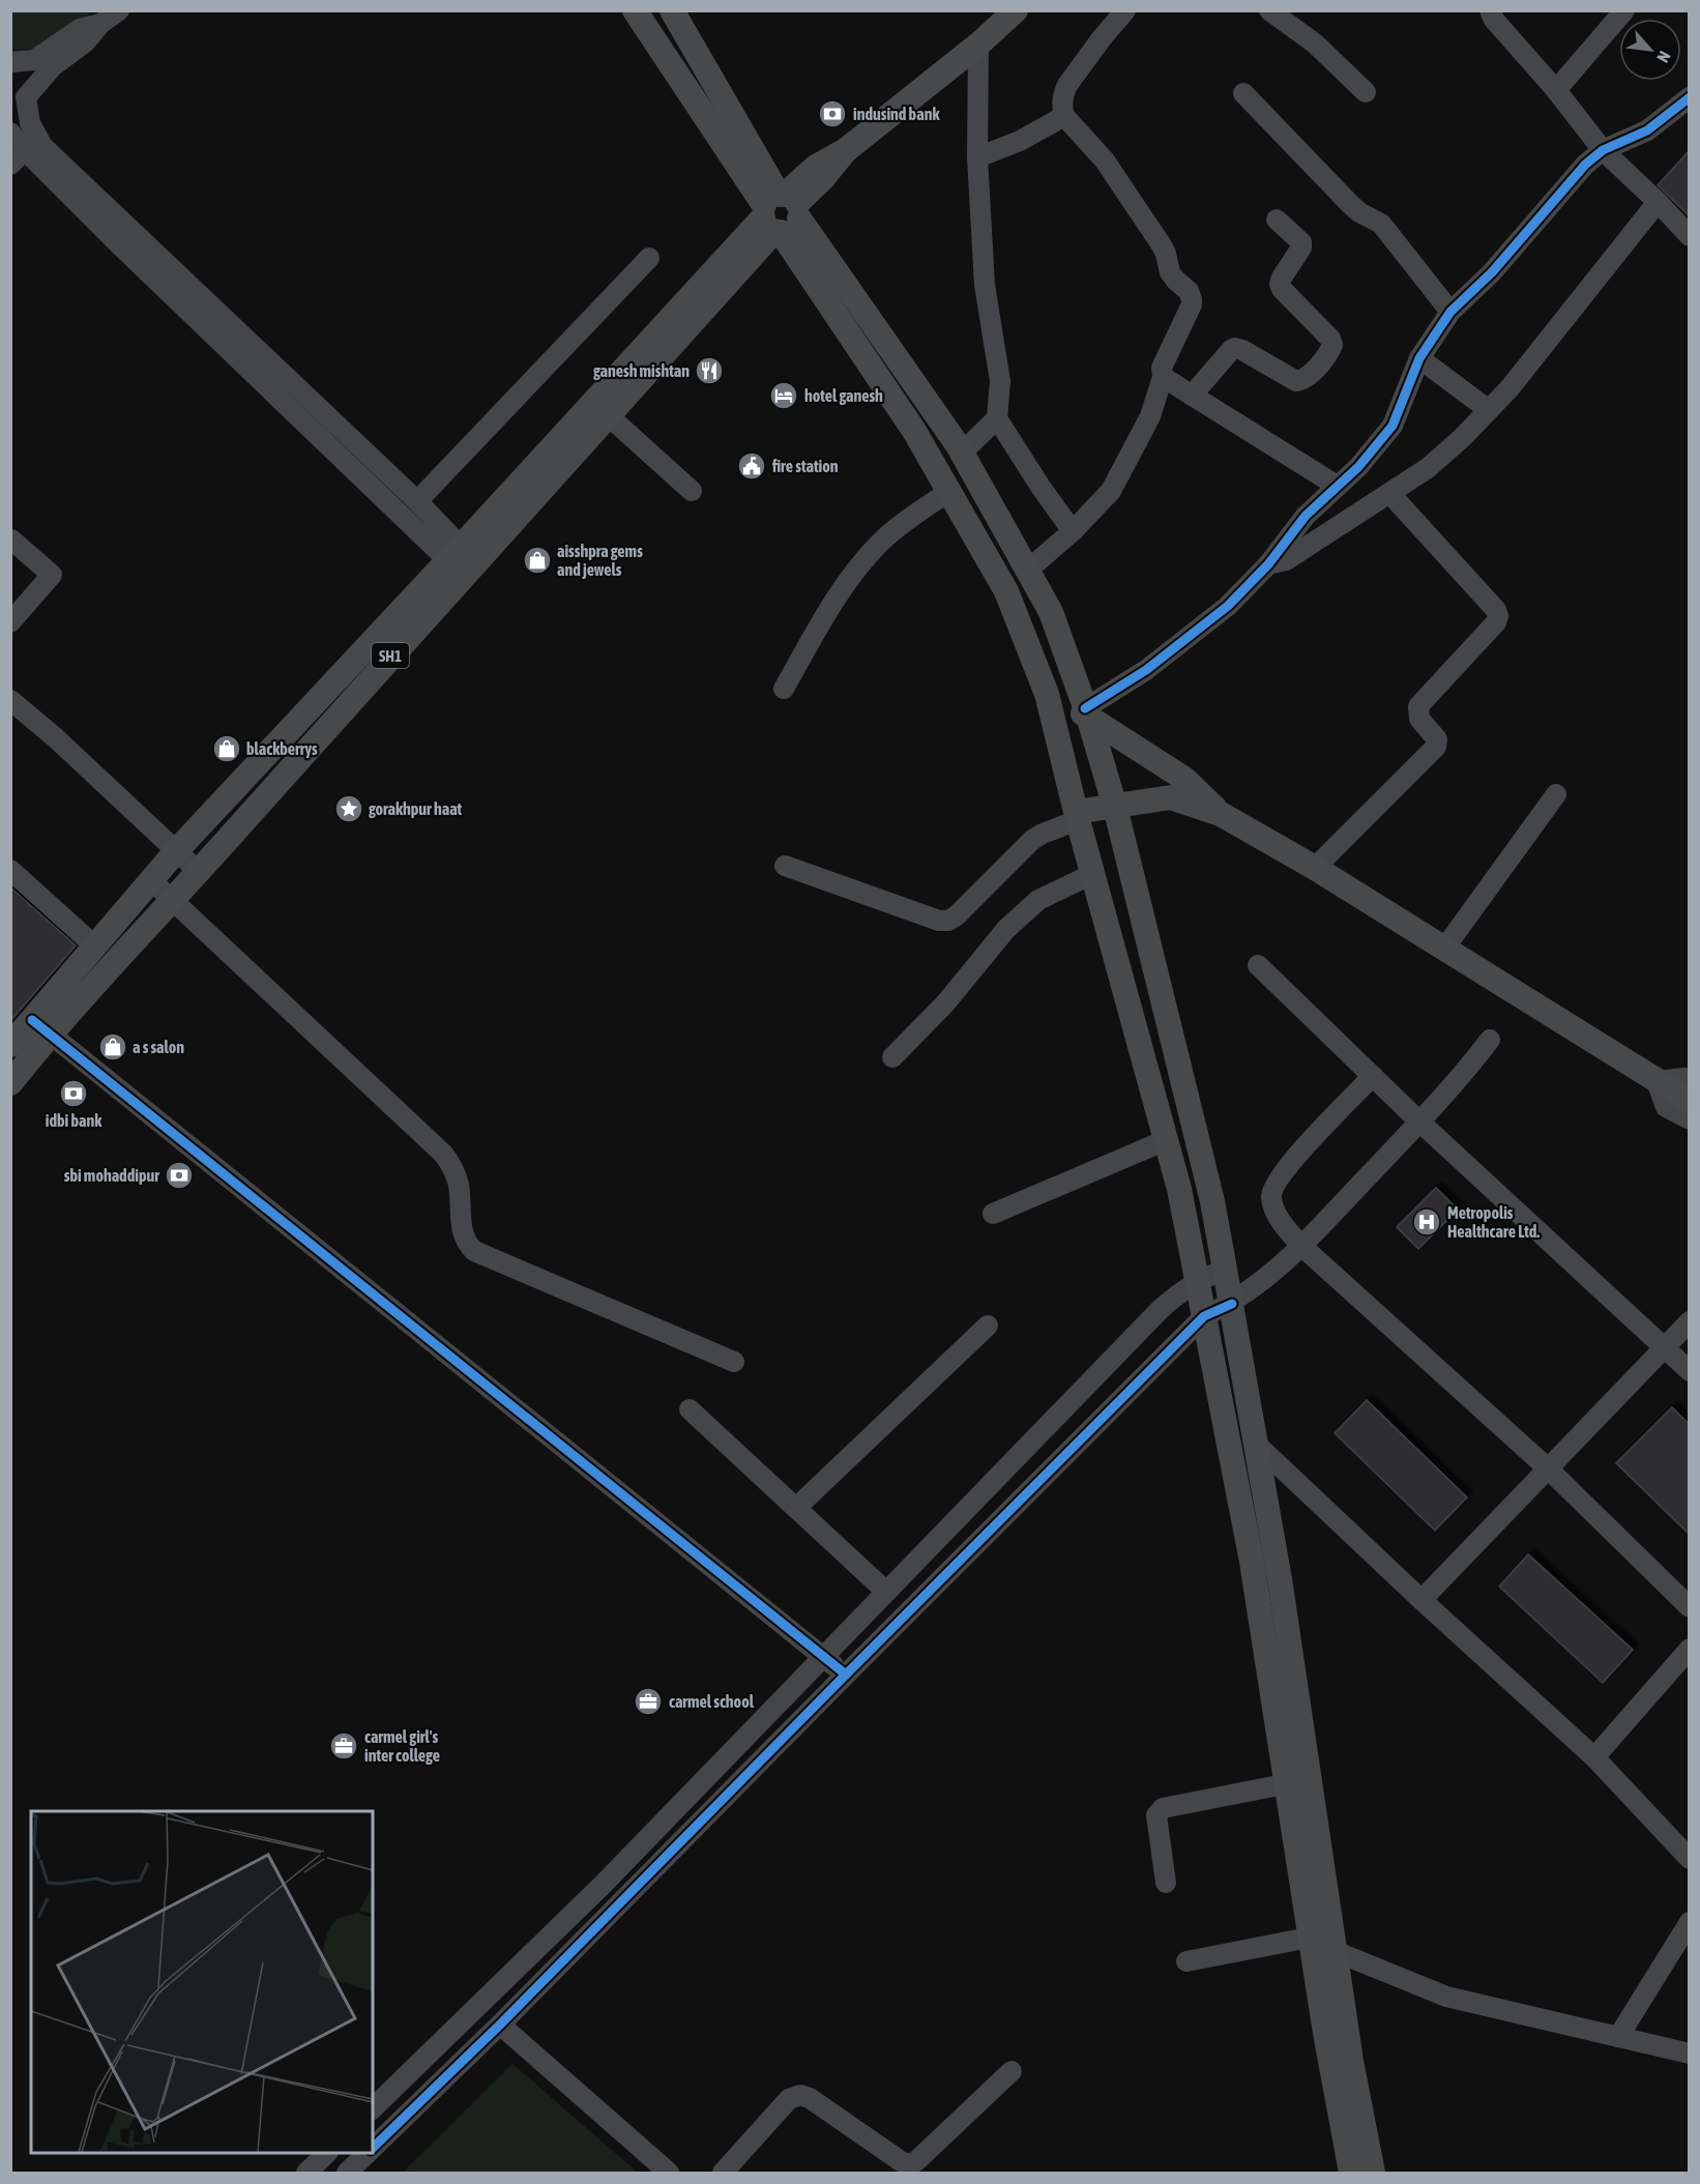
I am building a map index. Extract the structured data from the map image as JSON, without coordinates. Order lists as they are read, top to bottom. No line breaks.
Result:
{"streets":{"main road":["SH1"]},"places":{"bank":["indusind bank","idbi bank","sbi mohaddipur"],"restaurant":["ganesh mishtan"],"hotel":["hotel ganesh"],"public building":["fire station"],"shop":["aisshpra gems and jewels","blackberrys","a s salon"],"place":["gorakhpur haat"],"hospital":["Metropolis Healthcare Ltd."],"office":["carmel school","carmel girl's inter college"]},"north":"bottom right"}
